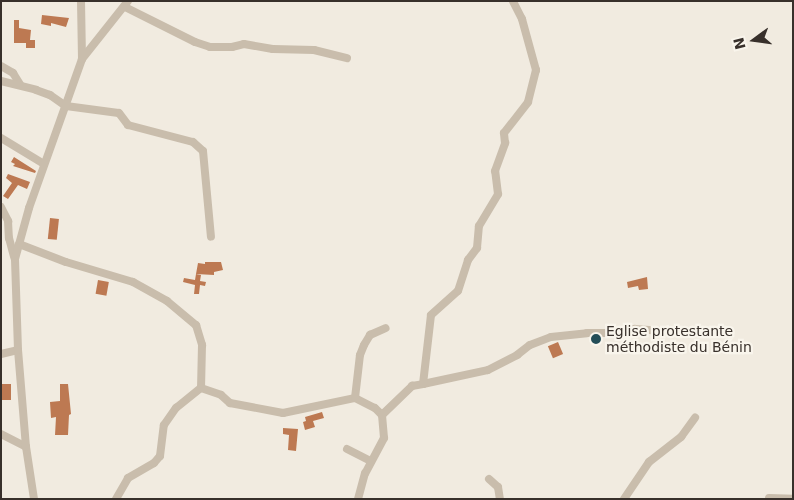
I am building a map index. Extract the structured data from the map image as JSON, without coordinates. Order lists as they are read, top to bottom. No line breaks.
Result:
{"places":["Eglise protestante méthodiste du Bénin"],"north":"left"}
